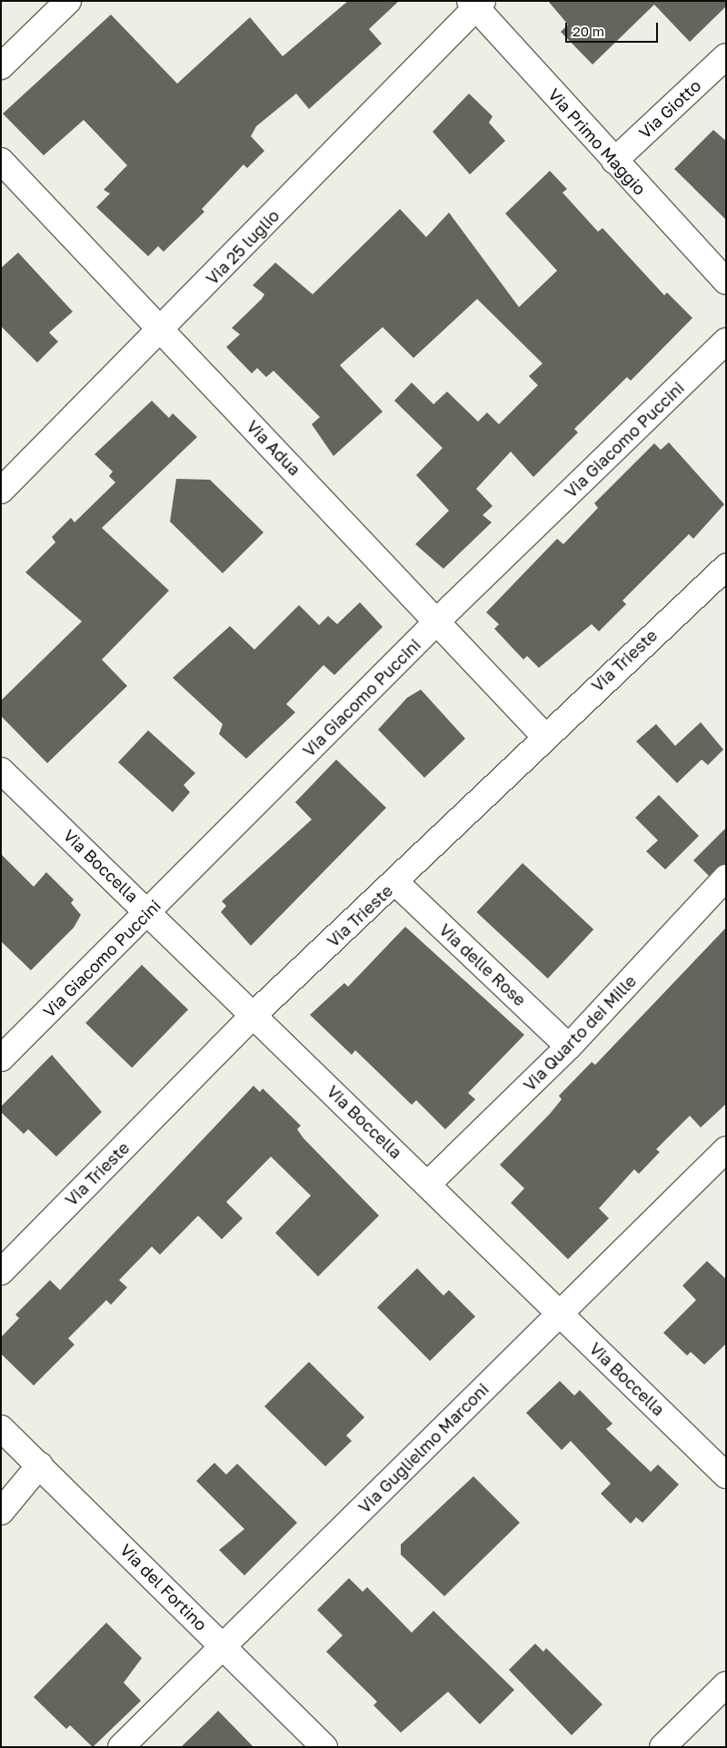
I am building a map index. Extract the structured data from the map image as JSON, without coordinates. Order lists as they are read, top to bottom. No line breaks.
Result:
{"streets":{"street":["Via Giotto","Via Primo Maggio","Via 25 luglio","Via Giacomo Puccini","Via Adua","Via Trieste","Via Boccella","Via delle Rose","Via Quarto dei Mille","Via Guglielmo Marconi","Via del Fortino"]},"crossings":[["Via Giotto","Via Primo Maggio"],["Via Primo Maggio","Via 25 luglio"],["Via 25 luglio","Via Adua"],["Via Giacomo Puccini","Via Adua"],["Via Giacomo Puccini","Via Boccella"],["Via Adua","Via Trieste"],["Via Trieste","Via Boccella"],["Via Trieste","Via delle Rose"],["Via Boccella","Via Quarto dei Mille"],["Via Boccella","Via Guglielmo Marconi"],["Via delle Rose","Via Quarto dei Mille"],["Via Guglielmo Marconi","Via del Fortino"]],"scale_bar":"20 m"}
